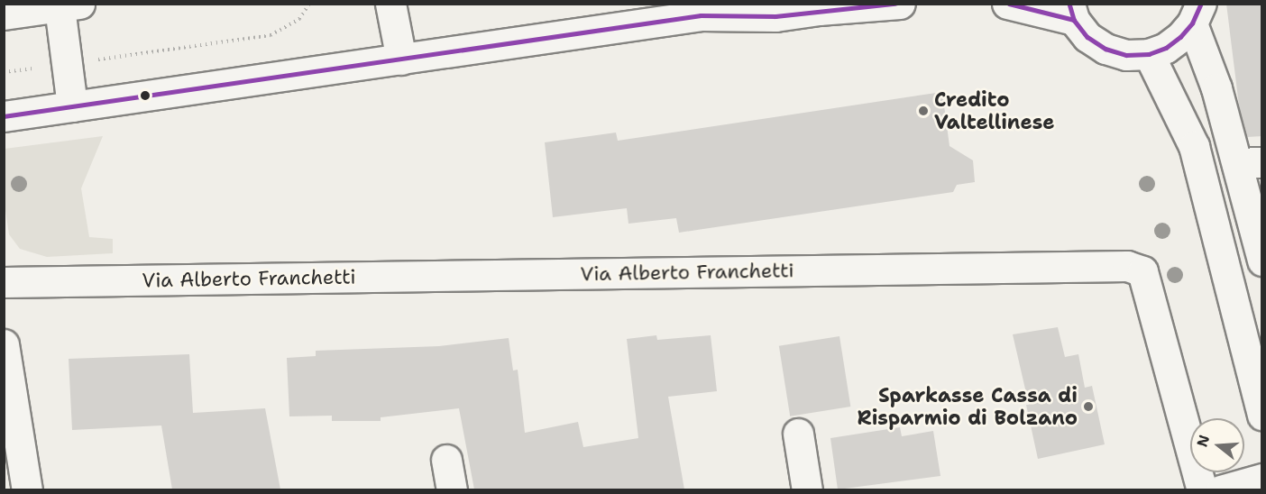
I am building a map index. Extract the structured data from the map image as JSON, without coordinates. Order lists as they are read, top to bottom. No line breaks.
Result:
{"streets":{"street":["Via Alberto Franchetti"]},"places":["Credito Valtellinese","Sparkasse Cassa di Risparmio di Bolzano"],"north":"left"}
